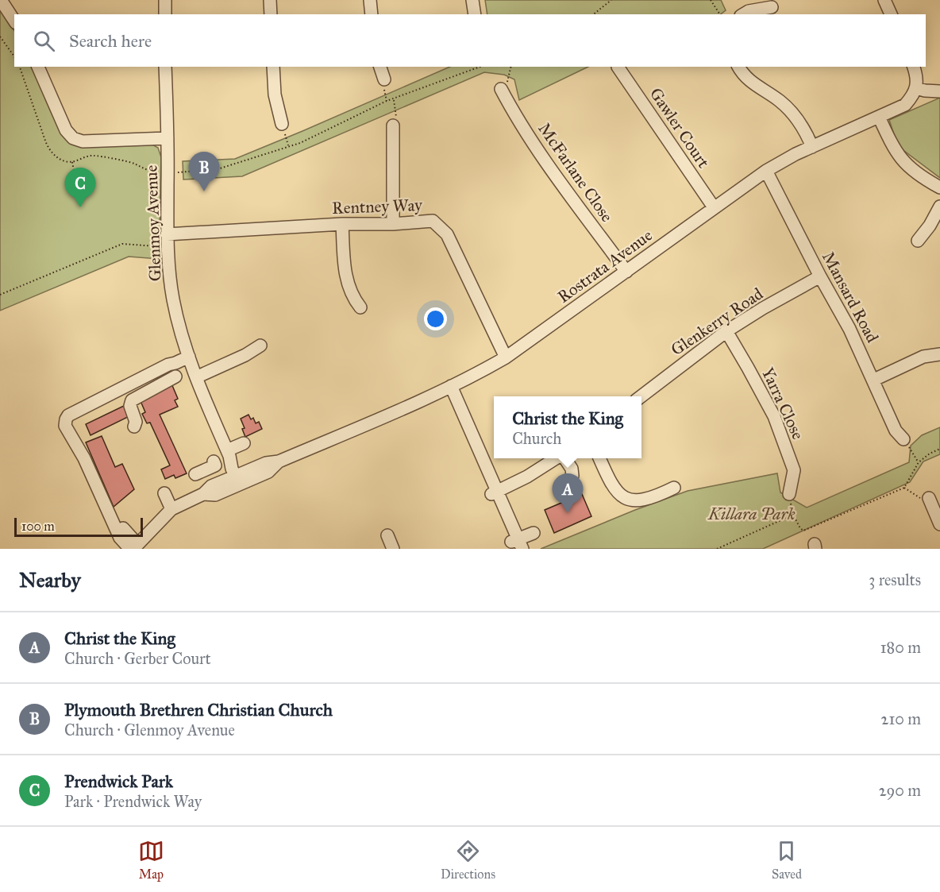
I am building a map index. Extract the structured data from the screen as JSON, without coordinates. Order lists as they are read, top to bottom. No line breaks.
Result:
{"streets":{"street":["Gawler Court","McFarlane Close","Rentney Way","Glenmoy Avenue","Rostrata Avenue","Mansard Road","Glenkerry Road","Yarra Close"]},"crossings":[["Gawler Court","Rostrata Avenue"],["McFarlane Close","Rostrata Avenue"],["Rentney Way","Glenmoy Avenue"],["Rentney Way","Rostrata Avenue"],["Glenmoy Avenue","Rostrata Avenue"],["Rostrata Avenue","Mansard Road"],["Mansard Road","Glenkerry Road"],["Glenkerry Road","Yarra Close"]],"parks":["Killara Park"],"scale_bar":"100 m","page":{"search":"Search here","pins":["B","C","A"],"popup":["Christ the King","Church"],"scale":"100 m","heading":["Nearby","3 results"],"list":[{"mark":"A","name":"Christ the King","note":"Church · Gerber Court","value":"180 m"},{"mark":"B","name":"Plymouth Brethren Christian Church","note":"Church · Glenmoy Avenue","value":"210 m"},{"mark":"C","name":"Prendwick Park","note":"Park · Prendwick Way","value":"290 m"}],"nav":["Map","Directions","Saved"]}}
